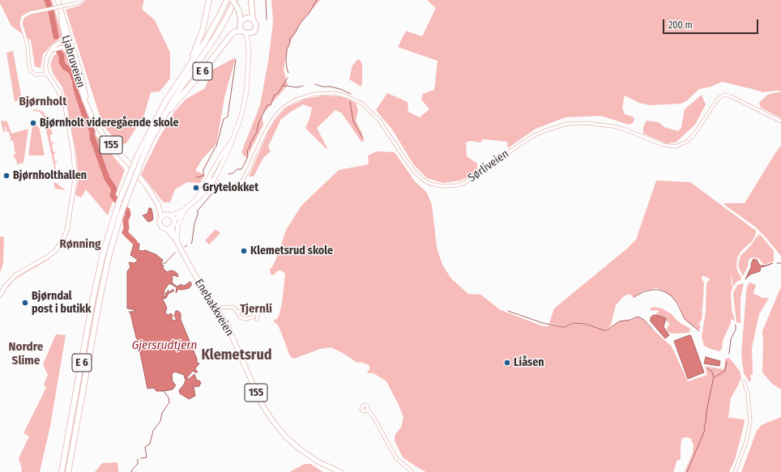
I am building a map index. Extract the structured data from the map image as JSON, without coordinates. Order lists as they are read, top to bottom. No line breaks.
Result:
{"streets":{"highway":["E 6"],"main road":["Ljabruveien","155","Enebakkveien"],"street":["Sørliveien"]},"crossings":[["Ljabruveien","155"],["Ljabruveien","Enebakkveien"],["155","Enebakkveien"]],"districts":["Bjørnholt","Rønning","Tjernli","Nordre Slime","Klemetsrud"],"water":["Gjersrudtjern"],"places":["Bjørnholt videregående skole","Bjørnholthallen","Grytelokket","Klemetsrud skole","Bjørndal post i butikk","Liåsen"],"scale_bar":"200 m"}
